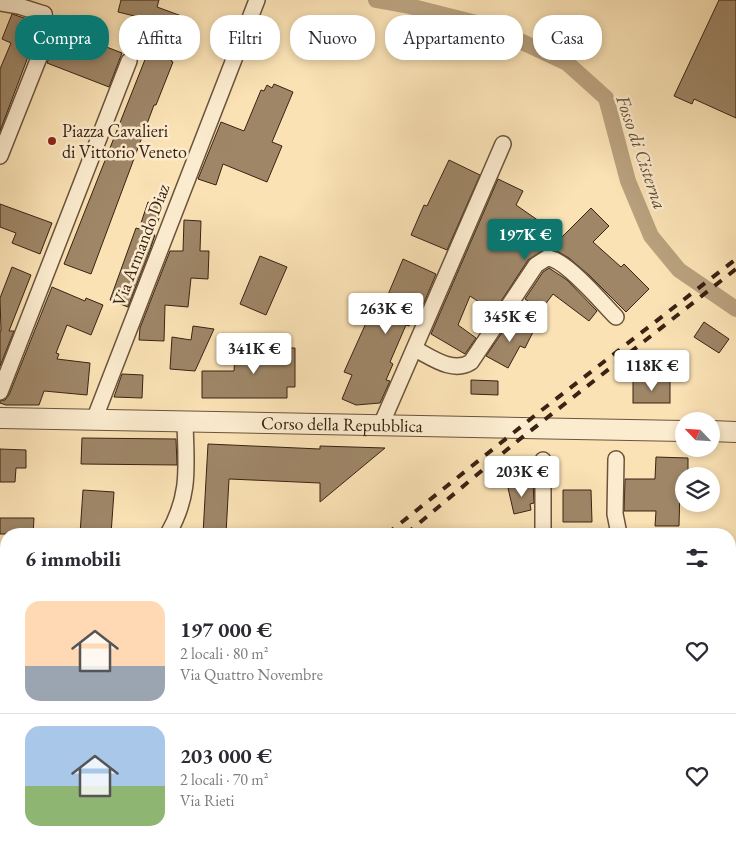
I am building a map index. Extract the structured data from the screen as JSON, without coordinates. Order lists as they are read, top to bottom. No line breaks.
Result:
{"streets":{"street":["Via Armando Diaz","Corso della Repubblica"]},"crossings":[["Via Armando Diaz","Corso della Repubblica"]],"water":["Fosso di Cisterna"],"places":["Piazza Cavalieri di Vittorio Veneto"],"north":"top left","page":{"chip":["Compra","Affitta","Filtri","Nuovo","Appartamento","Casa"],"price":["197K €","263K €","345K €","341K €","118K €","203K €"],"heading":"6 immobili","list":[{"name":"197 000 €","note":"2 locali · 80 m² · Via Quattro Novembre"},{"name":"203 000 €","note":"2 locali · 70 m² · Via Rieti"}]}}
